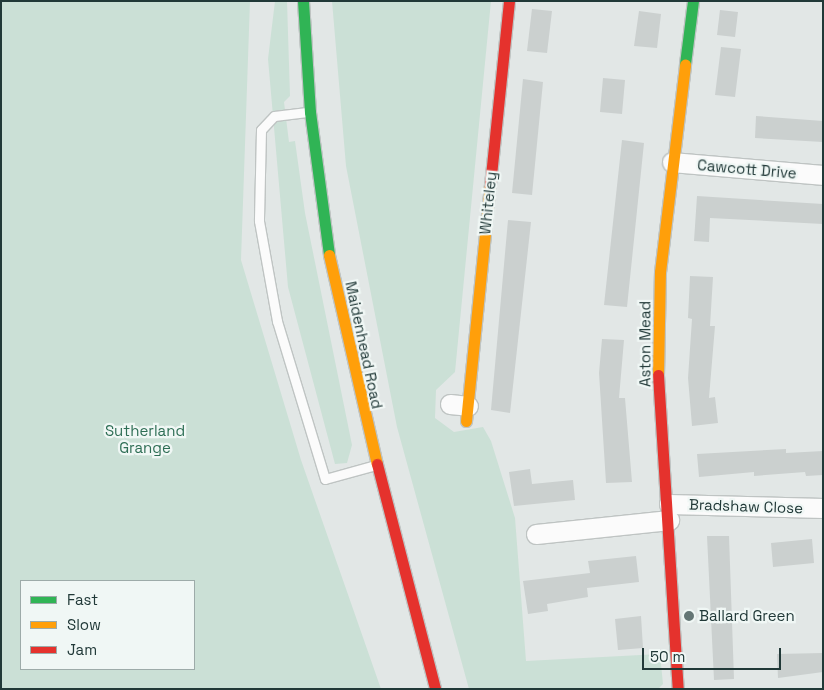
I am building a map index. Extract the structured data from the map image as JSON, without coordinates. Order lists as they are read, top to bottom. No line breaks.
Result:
{"streets":{"street":["Cawcott Drive","Whiteley","Aston Mead","Maidenhead Road","Bradshaw Close"]},"crossings":[["Cawcott Drive","Aston Mead"],["Aston Mead","Bradshaw Close"]],"parks":["Sutherland Grange"],"places":["Ballard Green"],"legend":["Fast","Slow","Jam"],"scale_bar":"50 m"}
